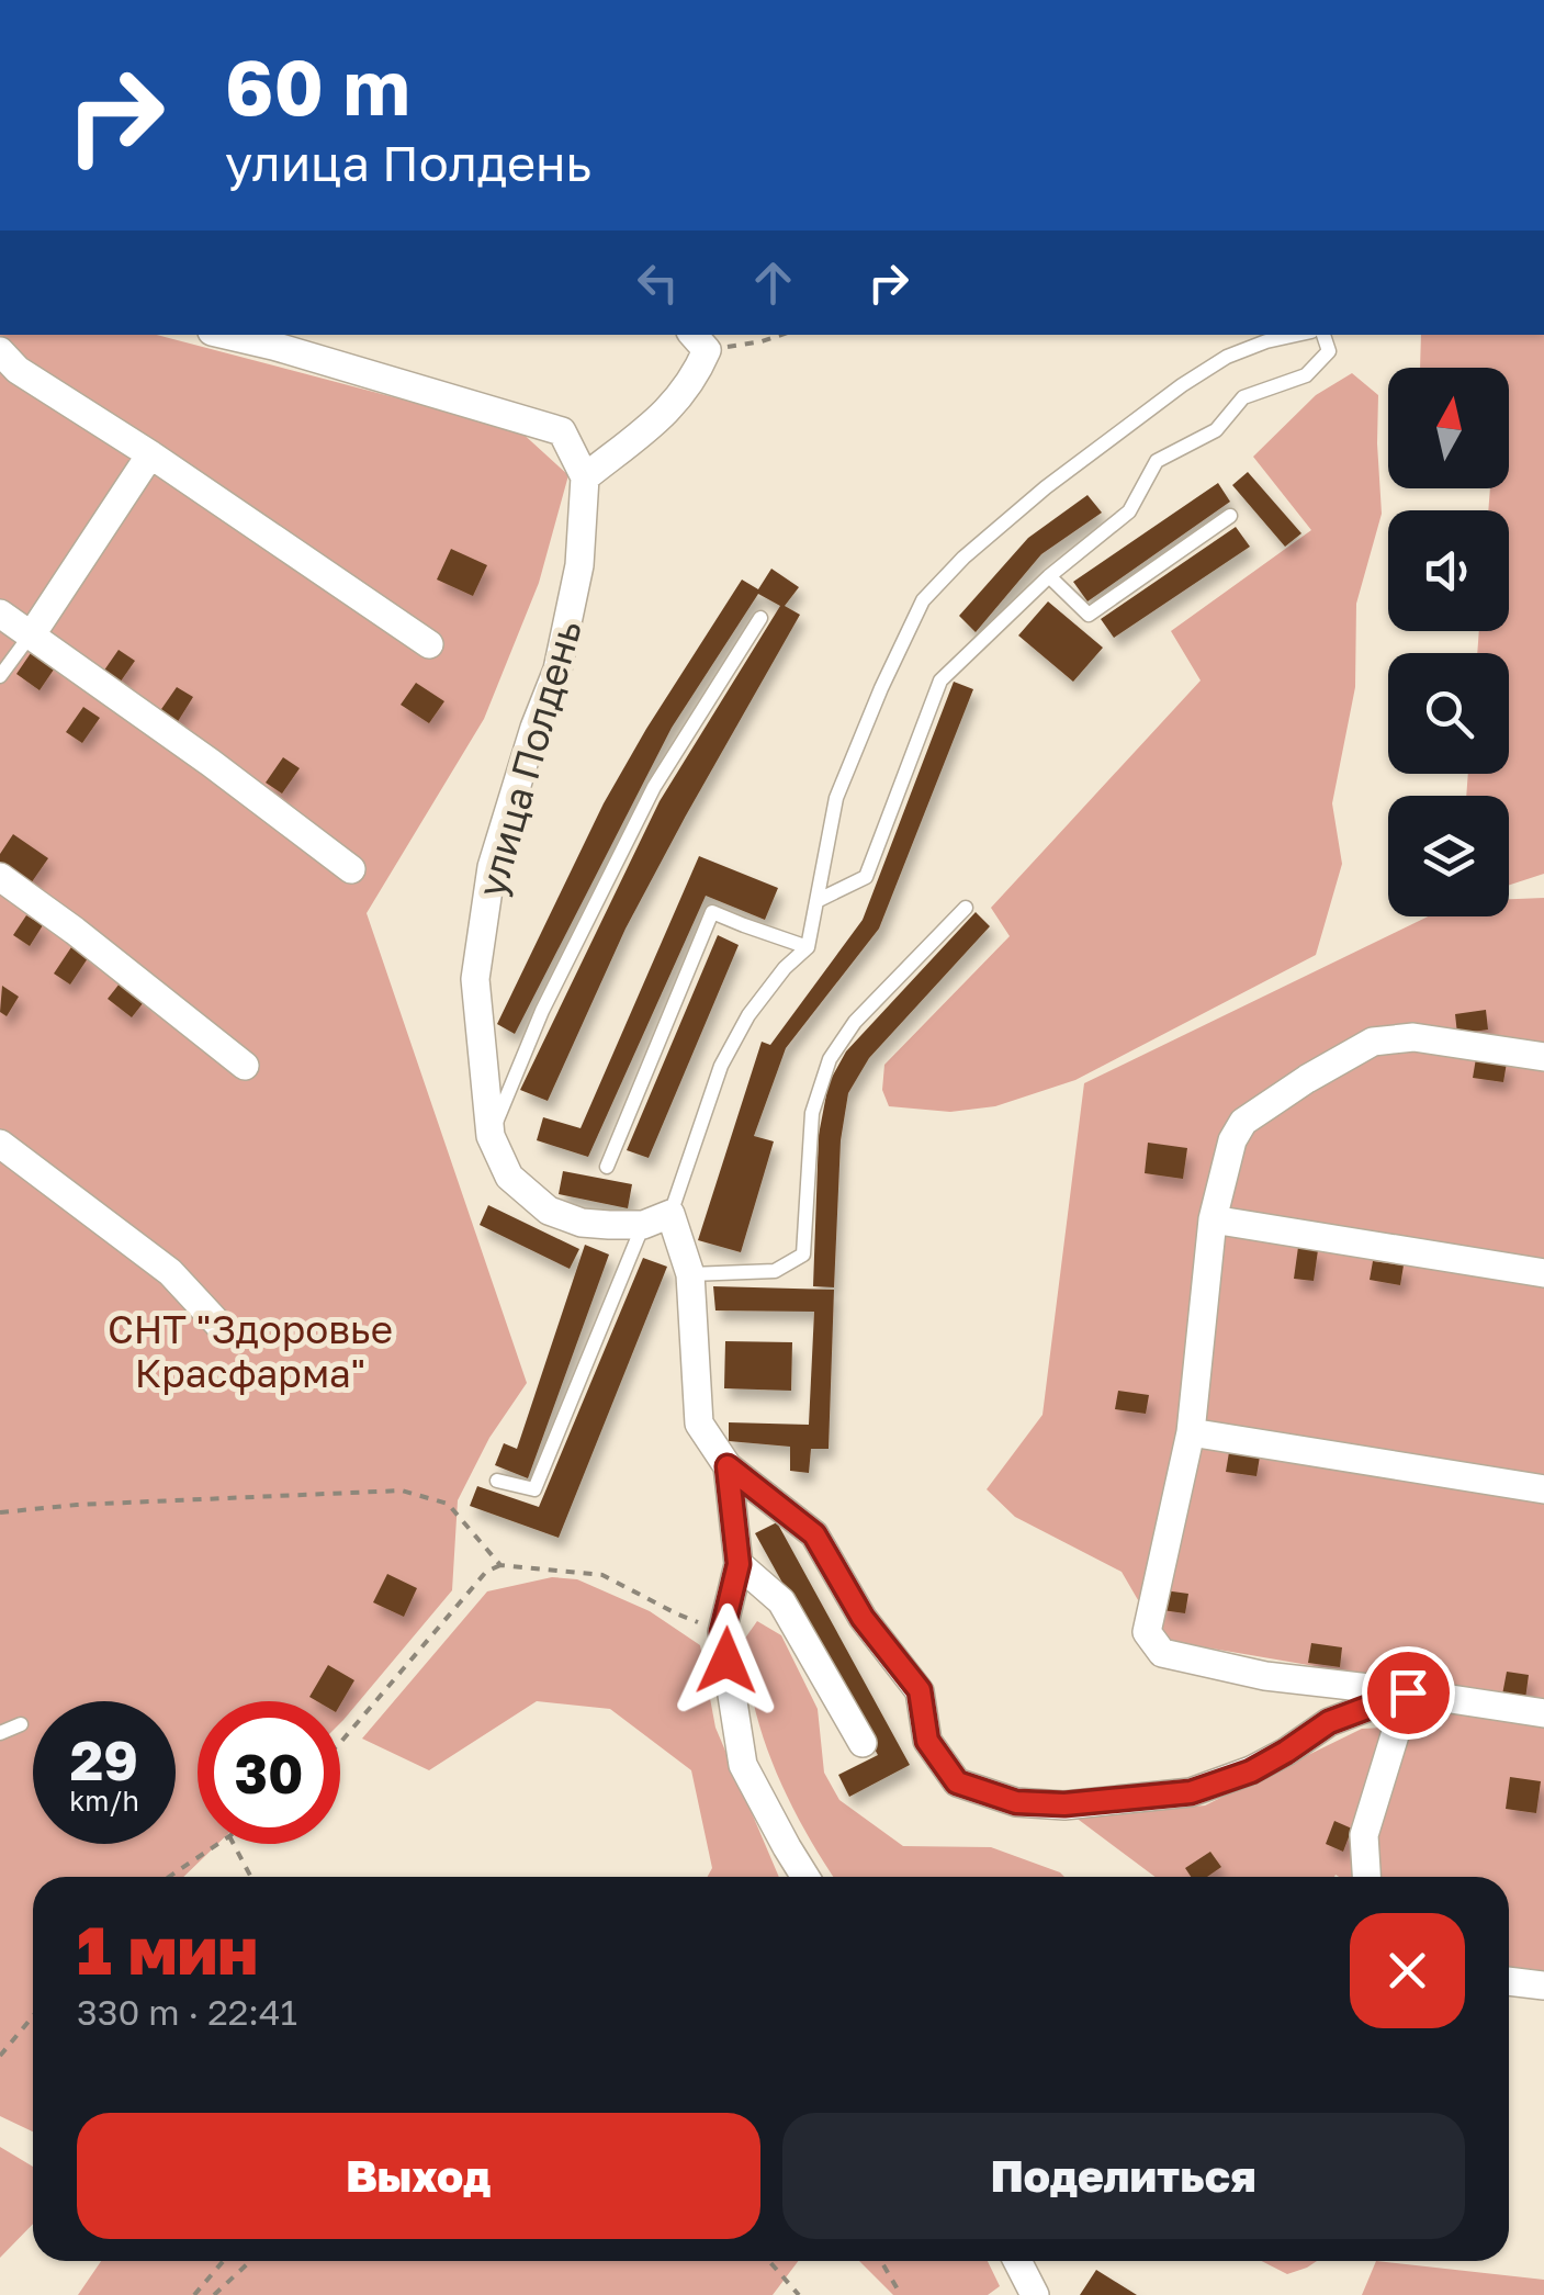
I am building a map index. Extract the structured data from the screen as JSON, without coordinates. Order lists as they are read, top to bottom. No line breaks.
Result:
{"streets":{"street":["улица Полдень"]},"parks":["СНТ \"Здоровье Красфарма\""],"north":"top","page":{"turn":["60 m","улица Полдень"],"speed":"29 km/h","limit":"30","heading":["1 мин","330 m · 22:41"],"buttons":["Выход","Поделиться"]}}
